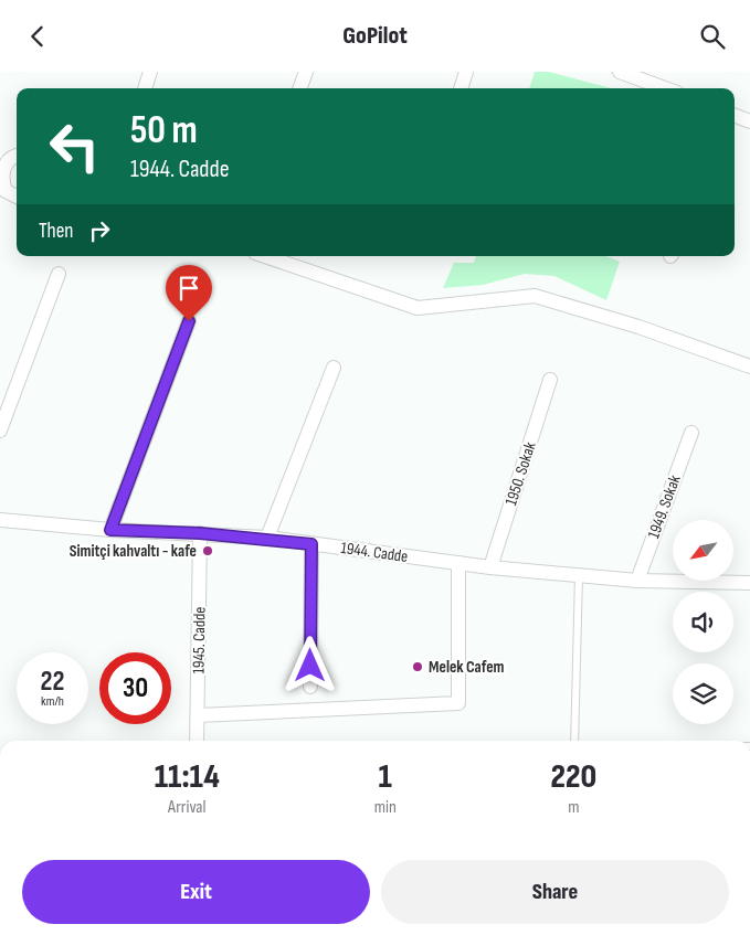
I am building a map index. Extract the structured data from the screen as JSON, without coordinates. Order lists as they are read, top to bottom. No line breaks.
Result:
{"streets":{"street":["1950. Sokak","1949. Sokak","1944. Cadde","1945. Cadde"]},"crossings":[["1950. Sokak","1944. Cadde"],["1949. Sokak","1944. Cadde"],["1944. Cadde","1945. Cadde"]],"places":["Simitçi kahvaltı - kafe","Melek Cafem"],"north":"bottom left","page":{"header":"GoPilot","turn":["50 m","1944. Cadde"],"then":"Then","speed":"22 km/h","limit":"30","eta":["11:14","Arrival","1","min","220","m"],"buttons":["Exit","Share"]}}
